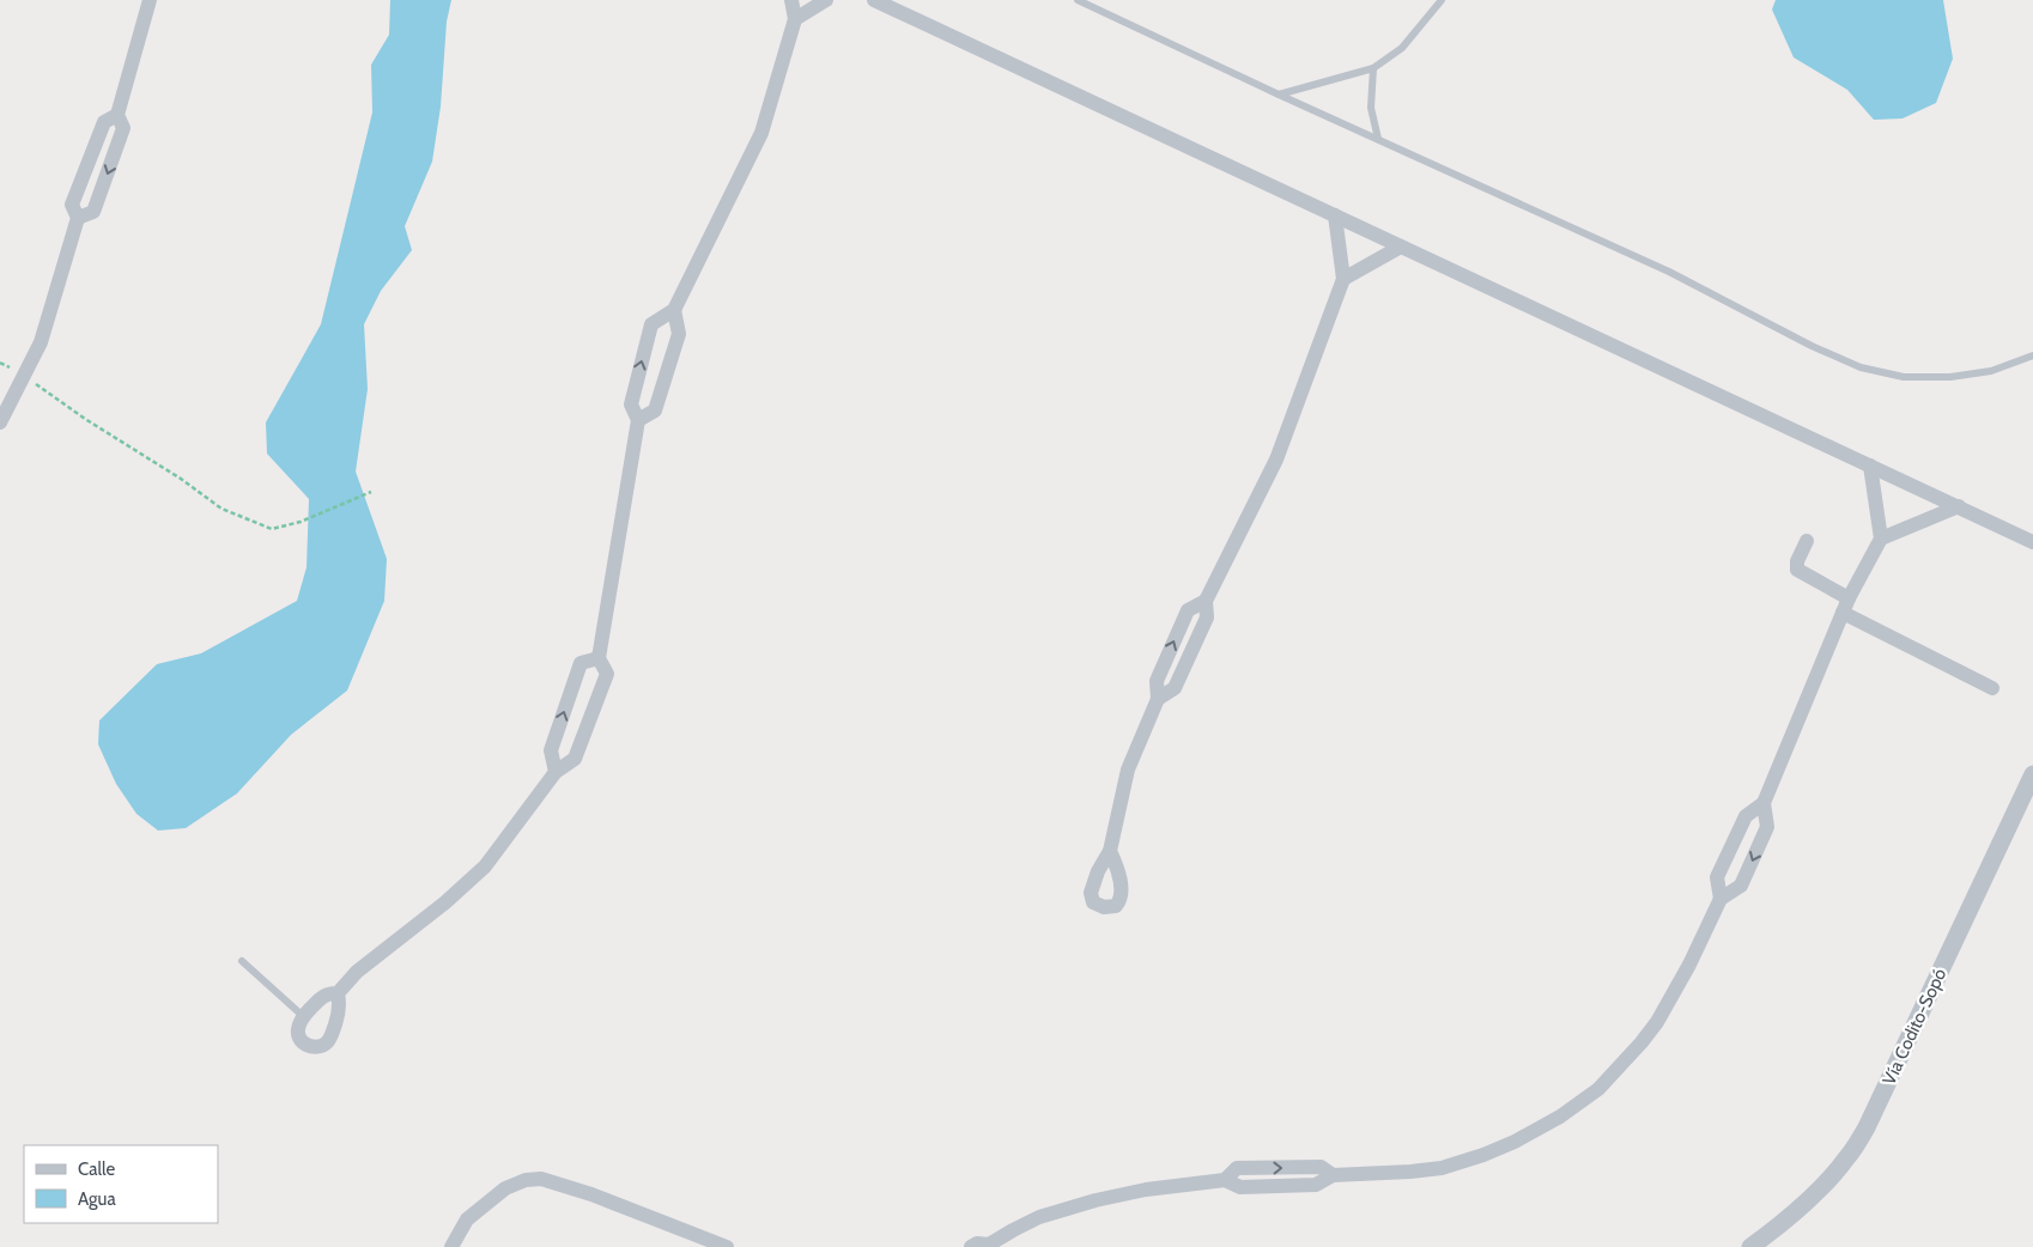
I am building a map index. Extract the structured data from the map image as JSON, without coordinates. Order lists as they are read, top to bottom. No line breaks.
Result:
{"streets":{"street":["Vía Codito-Sopó"]},"legend":["Calle","Agua"]}
